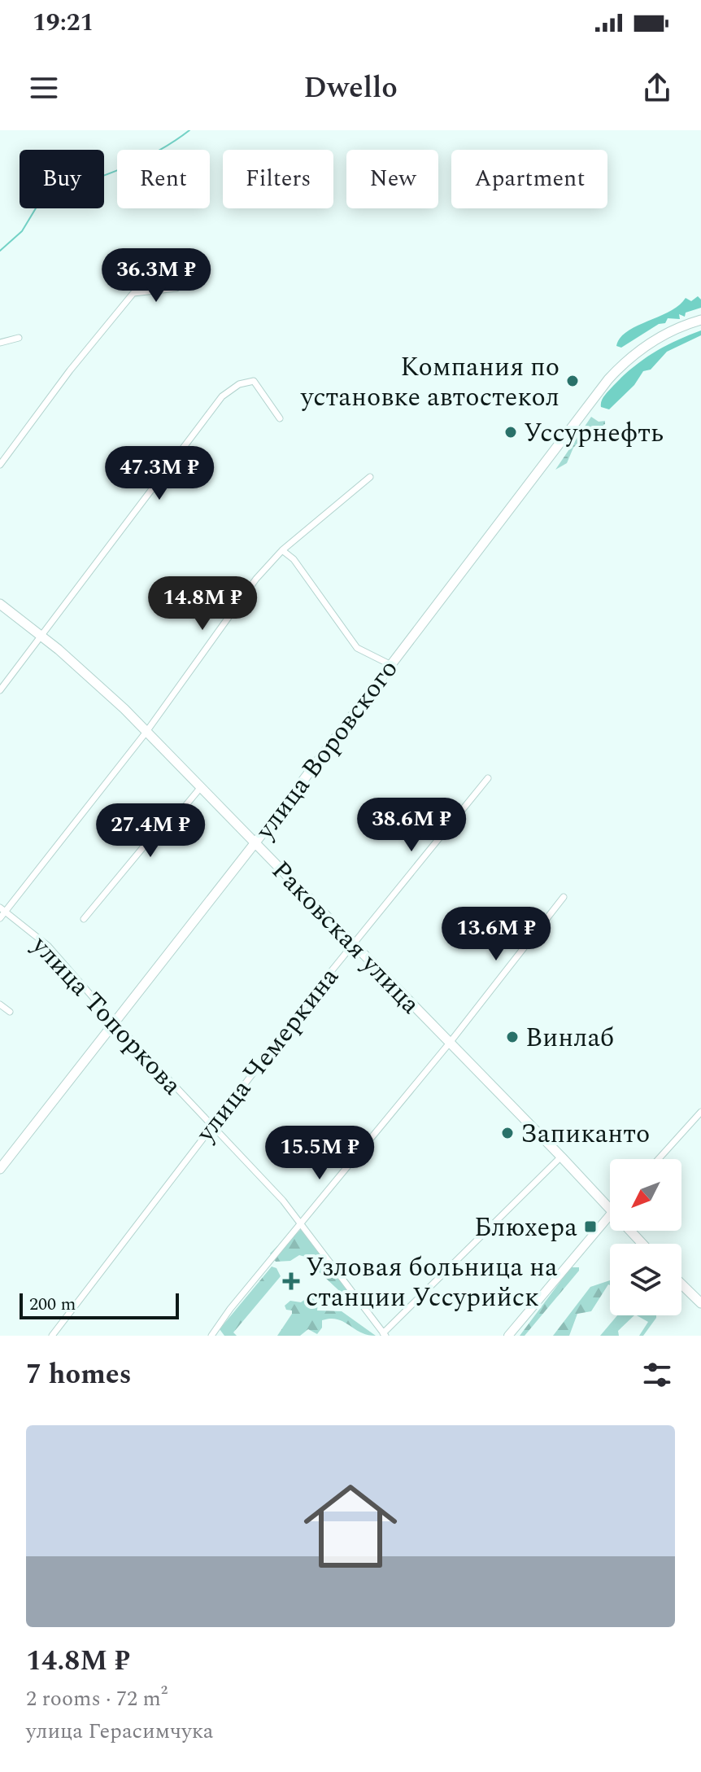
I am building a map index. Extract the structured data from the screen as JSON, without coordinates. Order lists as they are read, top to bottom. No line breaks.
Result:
{"streets":{"main road":["улица Воровского","Раковская улица"],"street":["улица Топоркова","улица Чемеркина"]},"crossings":[["улица Воровского","Раковская улица"],["улица Воровского","улица Топоркова"],["Раковская улица","улица Чемеркина"],["улица Топоркова","улица Чемеркина"]],"places":{"other":["Компания по установке автостекол","Уссурнефть","Винлаб","Запиканто"],"transit":["Блюхера"],"health":["Узловая больница на станции Уссурийск"]},"scale_bar":"200 m","north":"bottom left","page":{"status":"19:21","header":"Dwello","chip":["Buy","Rent","Filters","New","Apartment"],"price":["36.3M ₽","47.3M ₽","14.8M ₽","38.6M ₽","27.4M ₽","13.6M ₽","15.5M ₽"],"scale":"200 m","heading":"7 homes","list":[{"name":"14.8M ₽","note":"2 rooms · 72 m² · улица Герасимчука"}]}}
